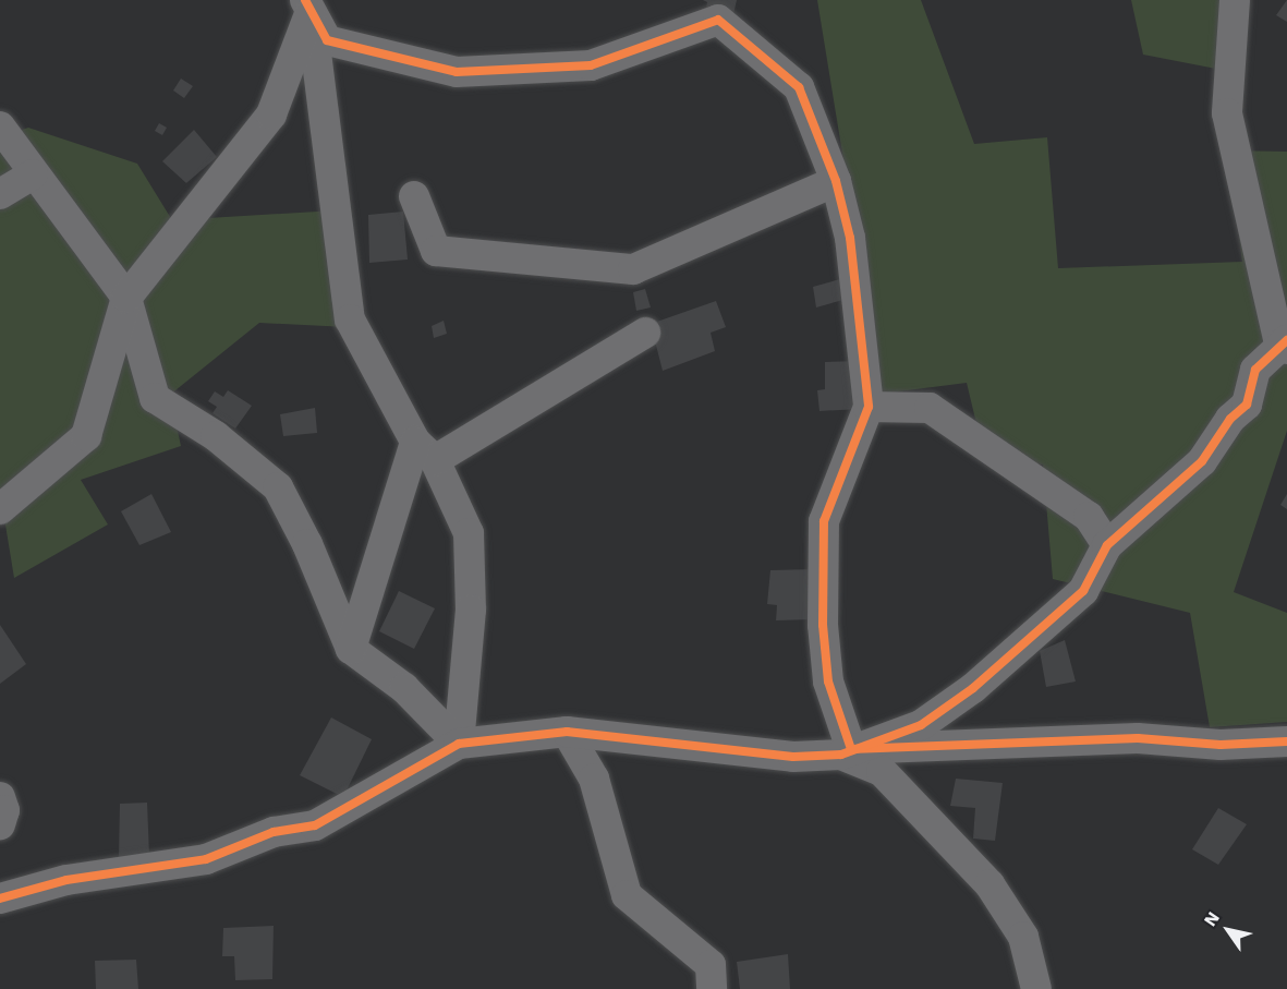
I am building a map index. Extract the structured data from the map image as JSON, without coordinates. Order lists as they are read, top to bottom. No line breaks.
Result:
{"north":"top left"}
